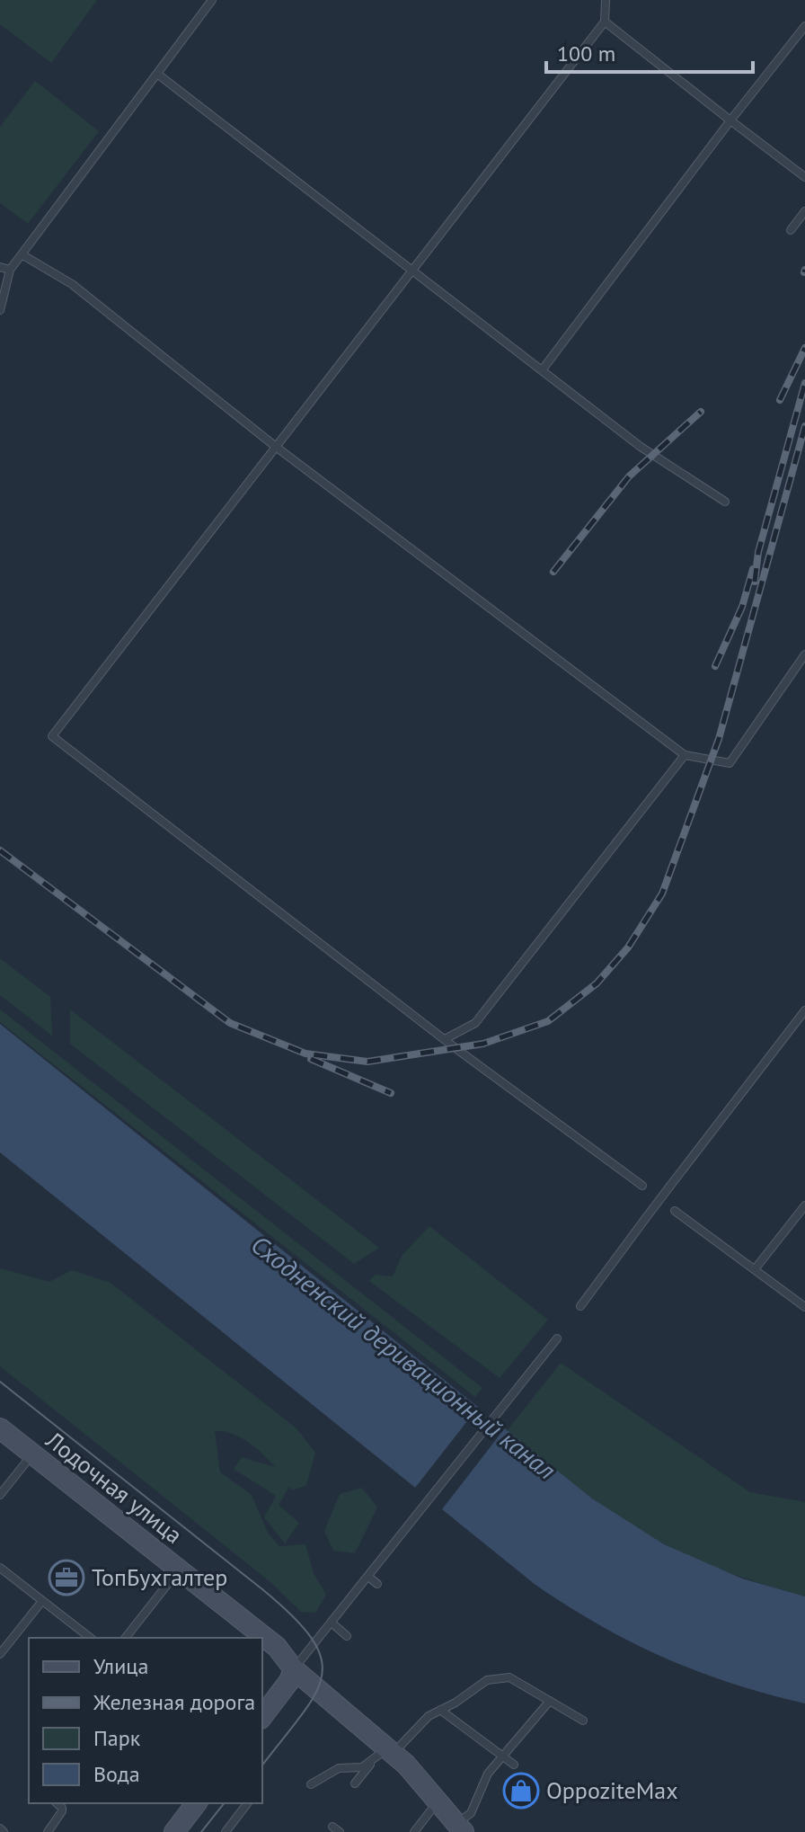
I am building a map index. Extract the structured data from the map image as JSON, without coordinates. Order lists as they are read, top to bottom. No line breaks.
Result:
{"streets":{"street":["Лодочная улица"]},"water":["Сходненский деривационный канал"],"places":{"office":["ТопБухгалтер"],"shop":["OppoziteMax"]},"legend":["Улица","Железная дорога","Парк","Вода"],"scale_bar":"100 m"}
